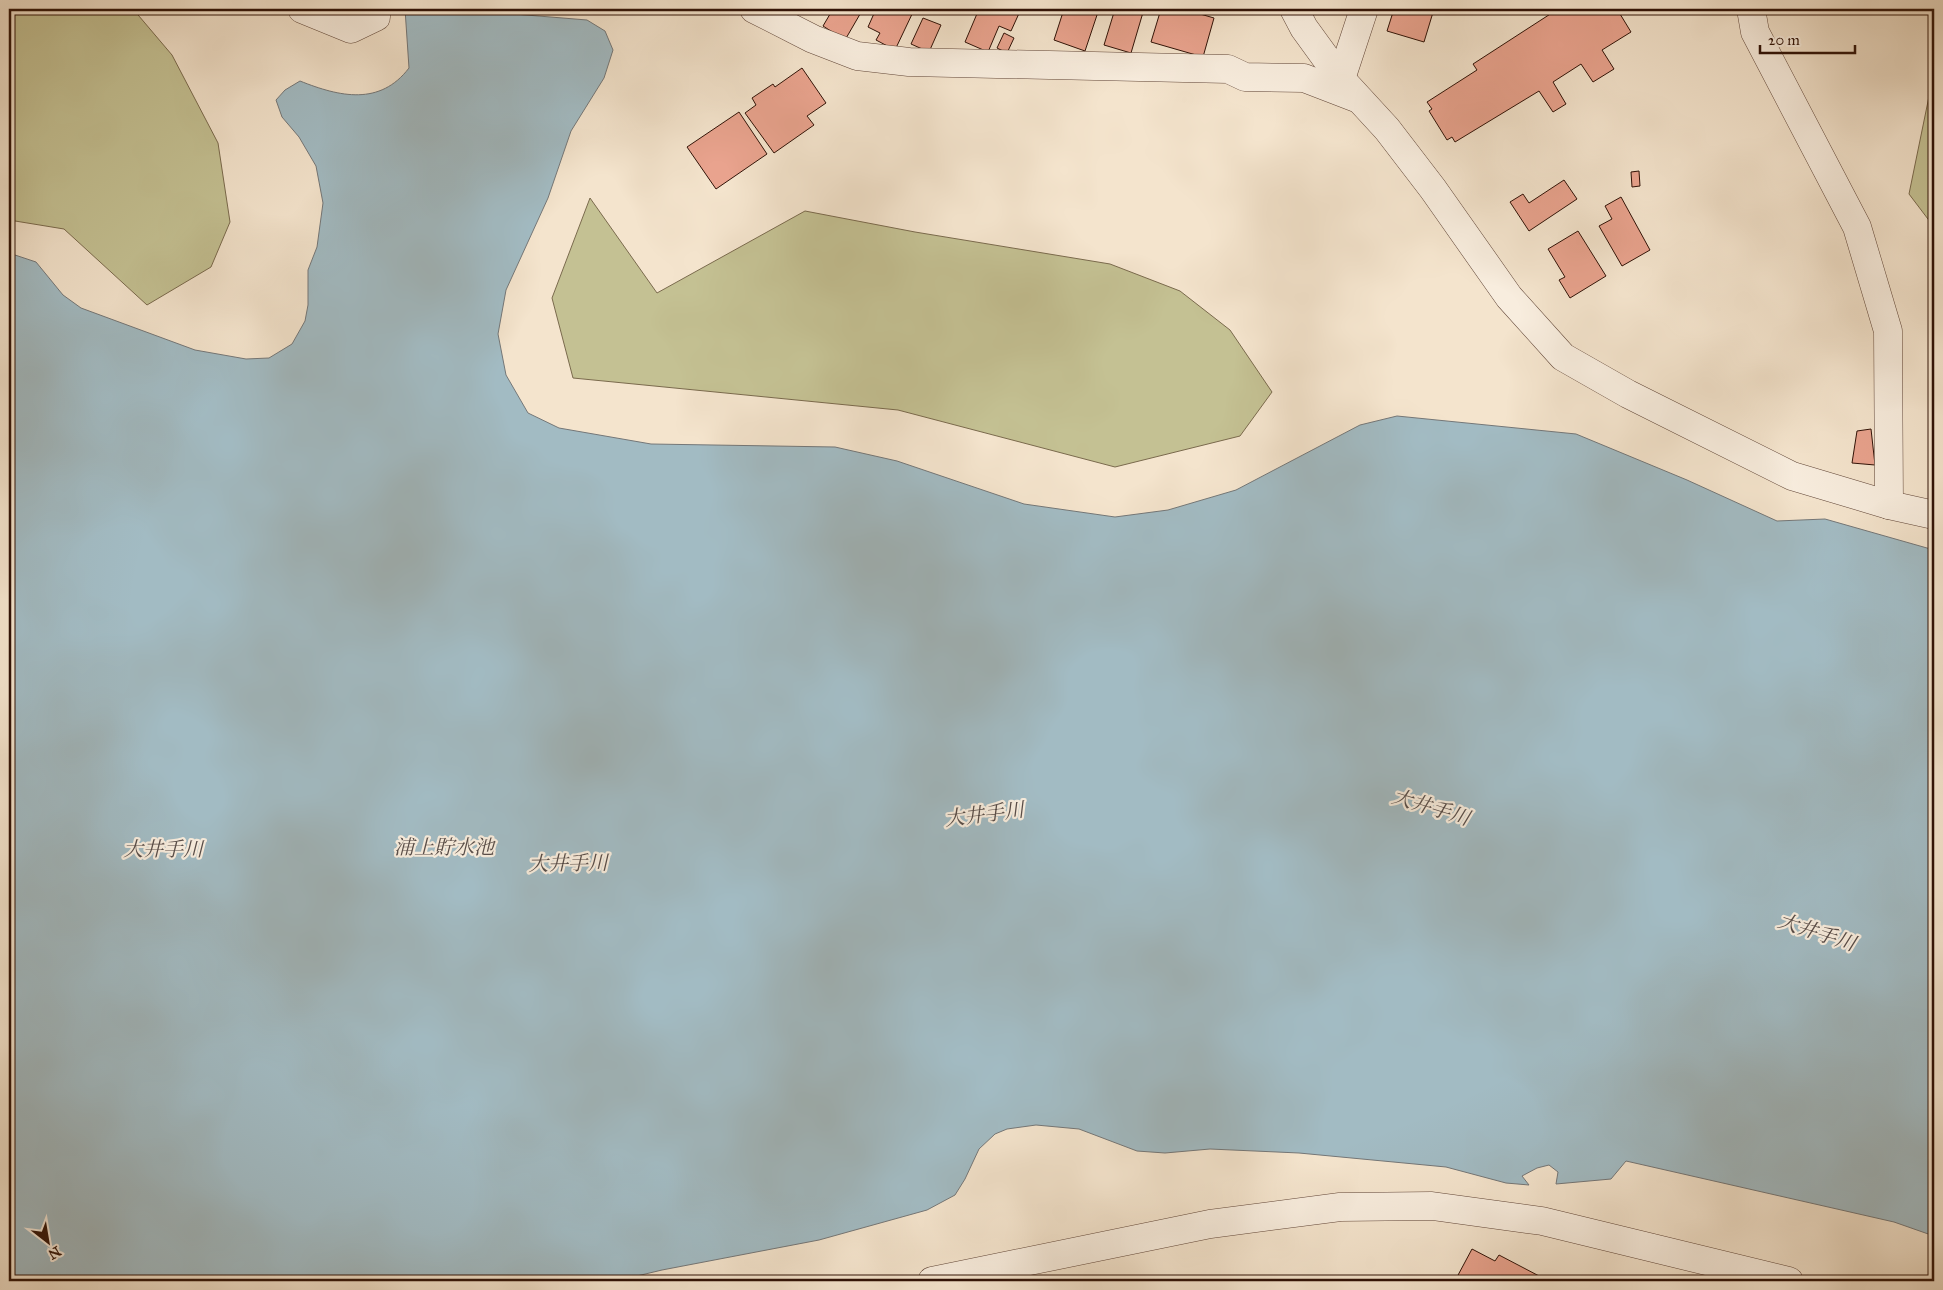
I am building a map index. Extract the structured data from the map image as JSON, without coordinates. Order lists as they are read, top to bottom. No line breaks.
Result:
{"water":["大井手川","浦上貯水池"],"scale_bar":"20 m","north":"bottom right"}
